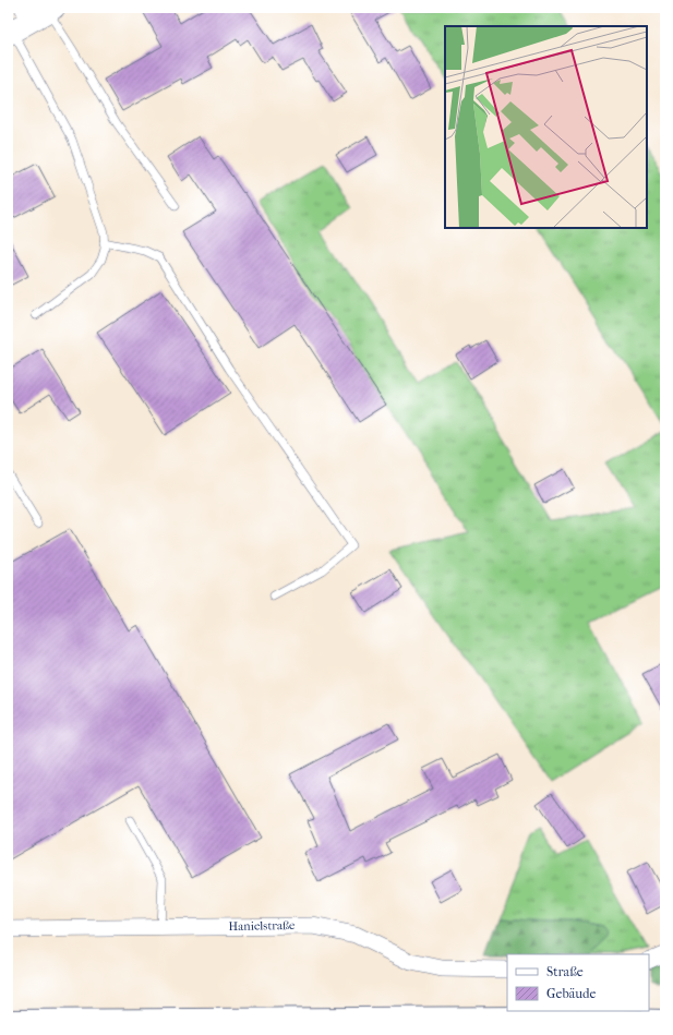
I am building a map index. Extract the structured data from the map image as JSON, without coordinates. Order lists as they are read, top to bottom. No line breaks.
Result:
{"streets":{"street":["Hanielstraße"]},"legend":["Straße","Gebäude"]}
